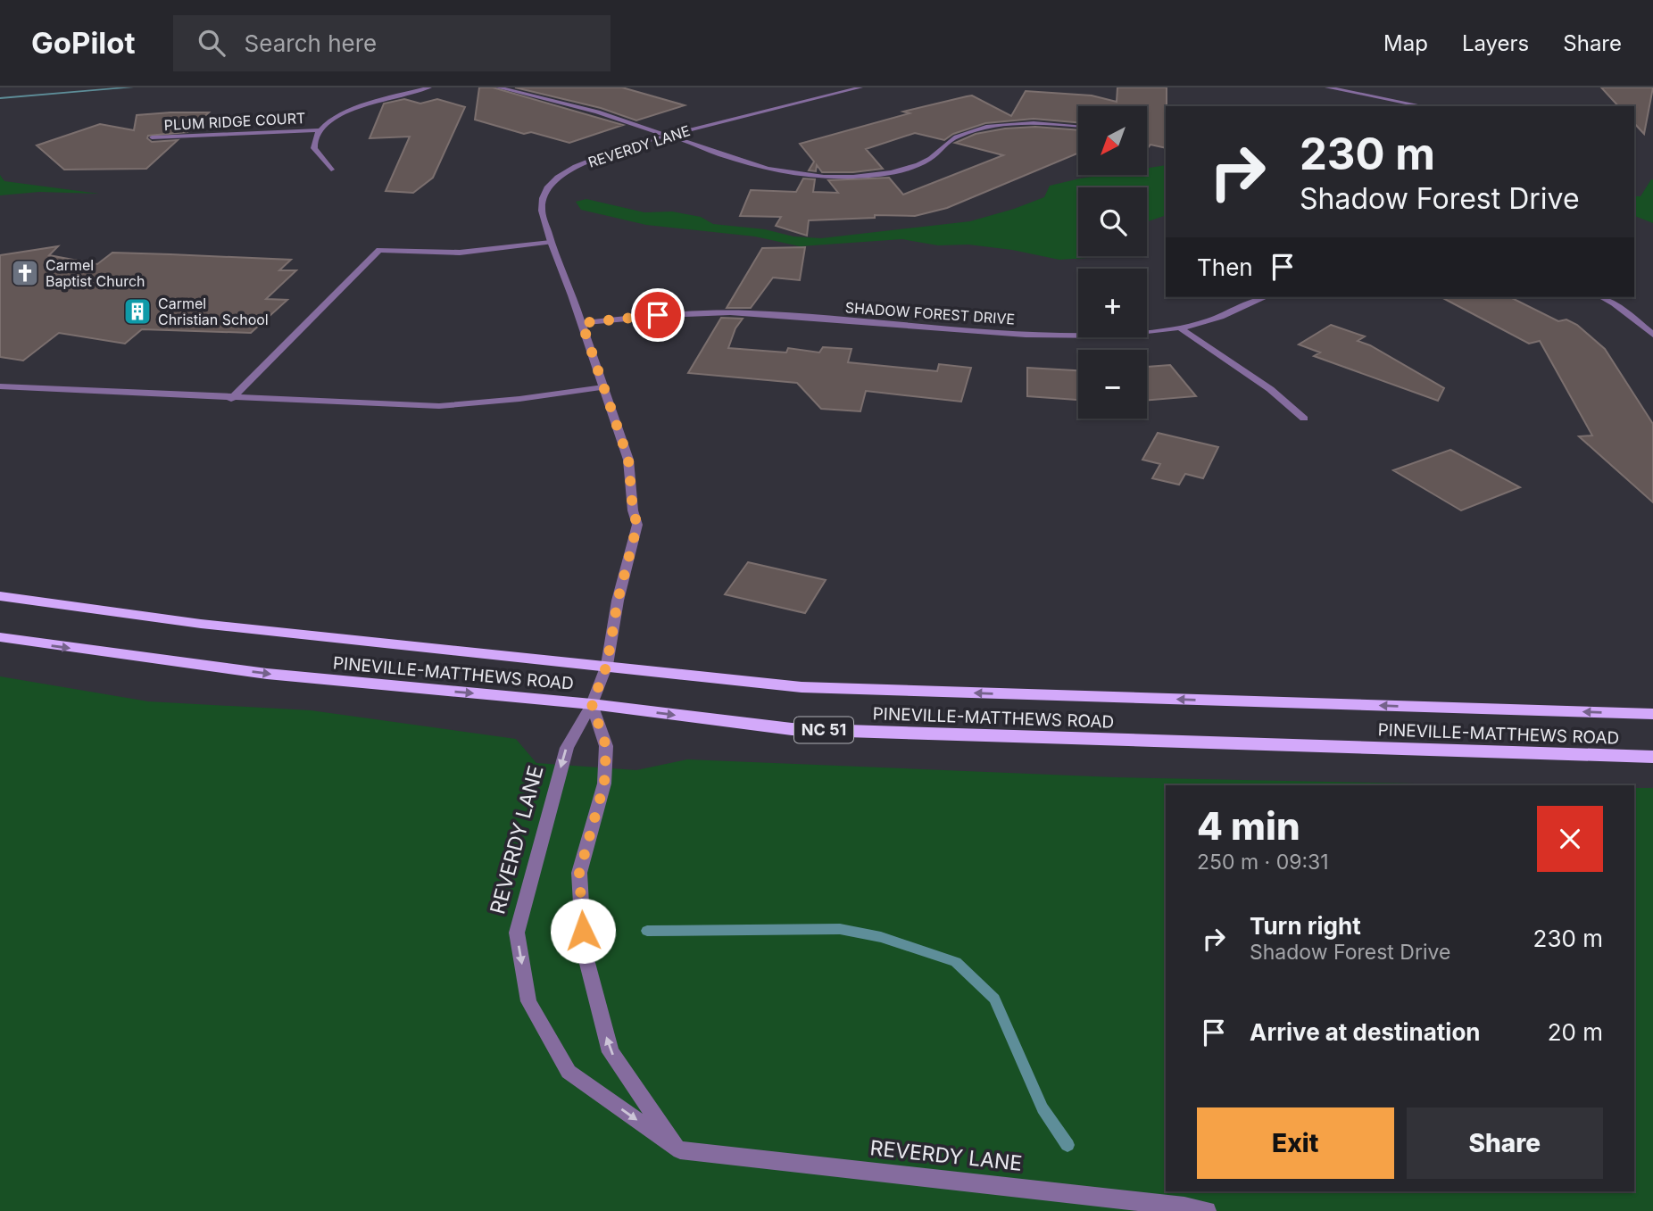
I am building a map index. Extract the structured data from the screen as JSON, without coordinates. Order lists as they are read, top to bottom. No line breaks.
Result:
{"streets":{"main road":["PINEVILLE-MATTHEWS ROAD","NC 51"],"street":["PLUM RIDGE COURT","REVERDY LANE","SHADOW FOREST DRIVE"]},"crossings":[["REVERDY LANE","SHADOW FOREST DRIVE"],["REVERDY LANE","PINEVILLE-MATTHEWS ROAD"]],"places":{"church":["Carmel Baptist Church"],"building":["Carmel Christian School"]},"north":"bottom left","page":{"header":"GoPilot","search":"Search here","nav":["Map","Layers","Share"],"map_buttons":["+","−"],"turn":["230 m","Shadow Forest Drive"],"then":"Then","heading":["4 min","250 m · 09:31"],"list":[{"name":"Turn right","note":"Shadow Forest Drive","value":"230 m"},{"name":"Arrive at destination","value":"20 m"}],"buttons":["Exit","Share"]}}
